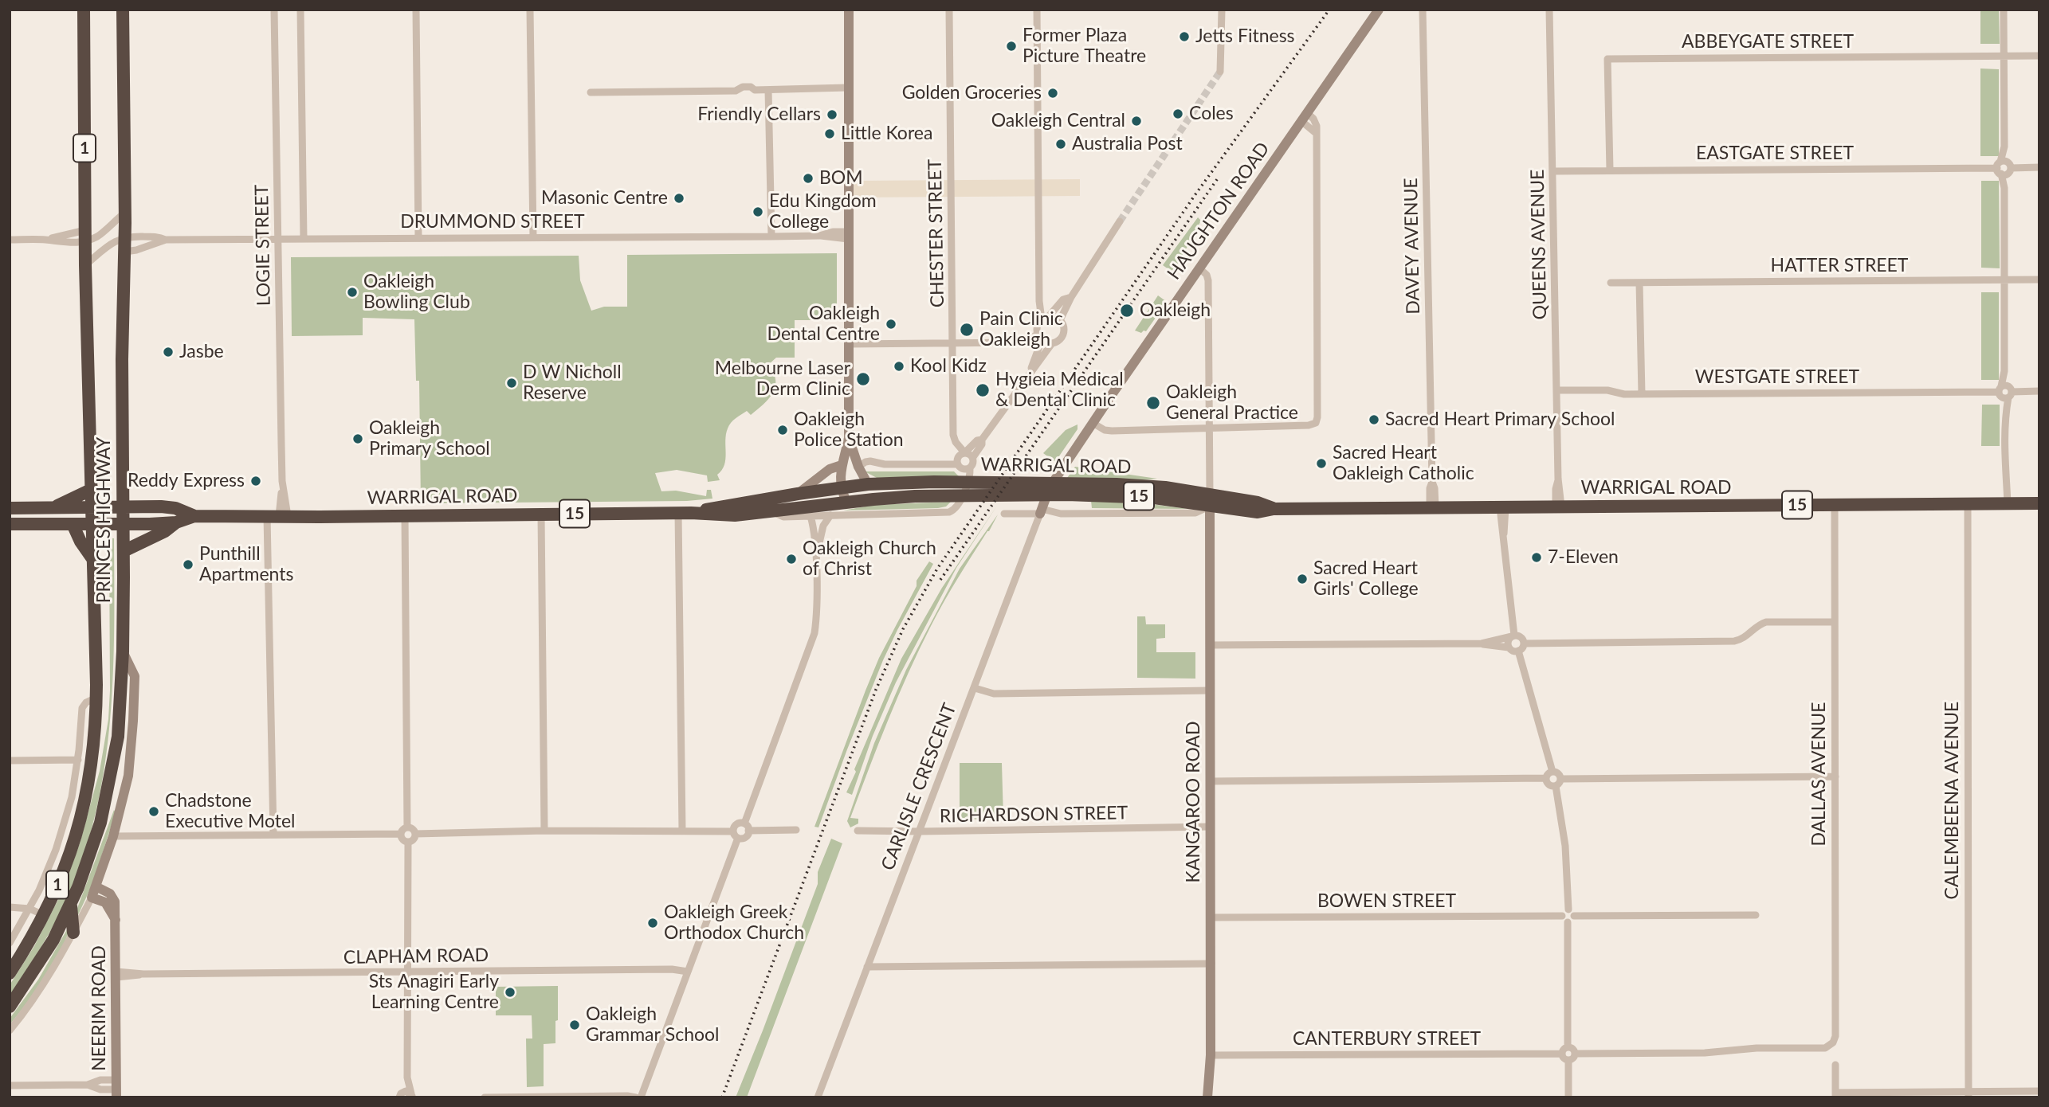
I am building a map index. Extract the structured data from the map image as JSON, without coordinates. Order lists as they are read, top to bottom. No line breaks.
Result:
{"streets":{"highway":["1","WARRIGAL ROAD","15","PRINCES HIGHWAY"],"street":["ABBEYGATE STREET","EASTGATE STREET","HAUGHTON ROAD","DRUMMOND STREET","CHESTER STREET","QUEENS AVENUE","LOGIE STREET","DAVEY AVENUE","HATTER STREET","WESTGATE STREET","DALLAS AVENUE","CARLISLE CRESCENT","CALEMBEENA AVENUE","KANGAROO ROAD","RICHARDSON STREET","BOWEN STREET","CLAPHAM ROAD","NEERIM ROAD","CANTERBURY STREET"]},"crossings":[["ABBEYGATE STREET","EASTGATE STREET"],["EASTGATE STREET","QUEENS AVENUE"],["HAUGHTON ROAD","CARLISLE CRESCENT"],["DRUMMOND STREET","LOGIE STREET"],["DRUMMOND STREET","PRINCES HIGHWAY"],["CHESTER STREET","WARRIGAL ROAD"],["QUEENS AVENUE","WESTGATE STREET"],["QUEENS AVENUE","WARRIGAL ROAD"],["LOGIE STREET","WARRIGAL ROAD"],["DAVEY AVENUE","WARRIGAL ROAD"],["WARRIGAL ROAD","PRINCES HIGHWAY"],["WARRIGAL ROAD","DALLAS AVENUE"],["WARRIGAL ROAD","CARLISLE CRESCENT"],["WARRIGAL ROAD","CALEMBEENA AVENUE"],["WARRIGAL ROAD","KANGAROO ROAD"],["DALLAS AVENUE","CANTERBURY STREET"],["CARLISLE CRESCENT","RICHARDSON STREET"],["KANGAROO ROAD","RICHARDSON STREET"],["KANGAROO ROAD","BOWEN STREET"],["KANGAROO ROAD","CANTERBURY STREET"],["CLAPHAM ROAD","NEERIM ROAD"]],"places":["Jetts Fitness","Former Plaza Picture Theatre","Golden Groceries","Coles","Friendly Cellars","Oakleigh Central","Little Korea","Australia Post","BOM","Masonic Centre","Edu Kingdom College","Oakleigh Bowling Club","Oakleigh","Oakleigh Dental Centre","Pain Clinic Oakleigh","Jasbe","Kool Kidz","Melbourne Laser Derm Clinic","D W Nicholl Reserve","Hygieia Medical & Dental Clinic","Oakleigh General Practice","Sacred Heart Primary School","Oakleigh Police Station","Oakleigh Primary School","Sacred Heart Oakleigh Catholic","Reddy Express","7-Eleven","Oakleigh Church of Christ","Punthill Apartments","Sacred Heart Girls' College","Chadstone Executive Motel","Oakleigh Greek Orthodox Church","Sts Anagiri Early Learning Centre","Oakleigh Grammar School"]}
